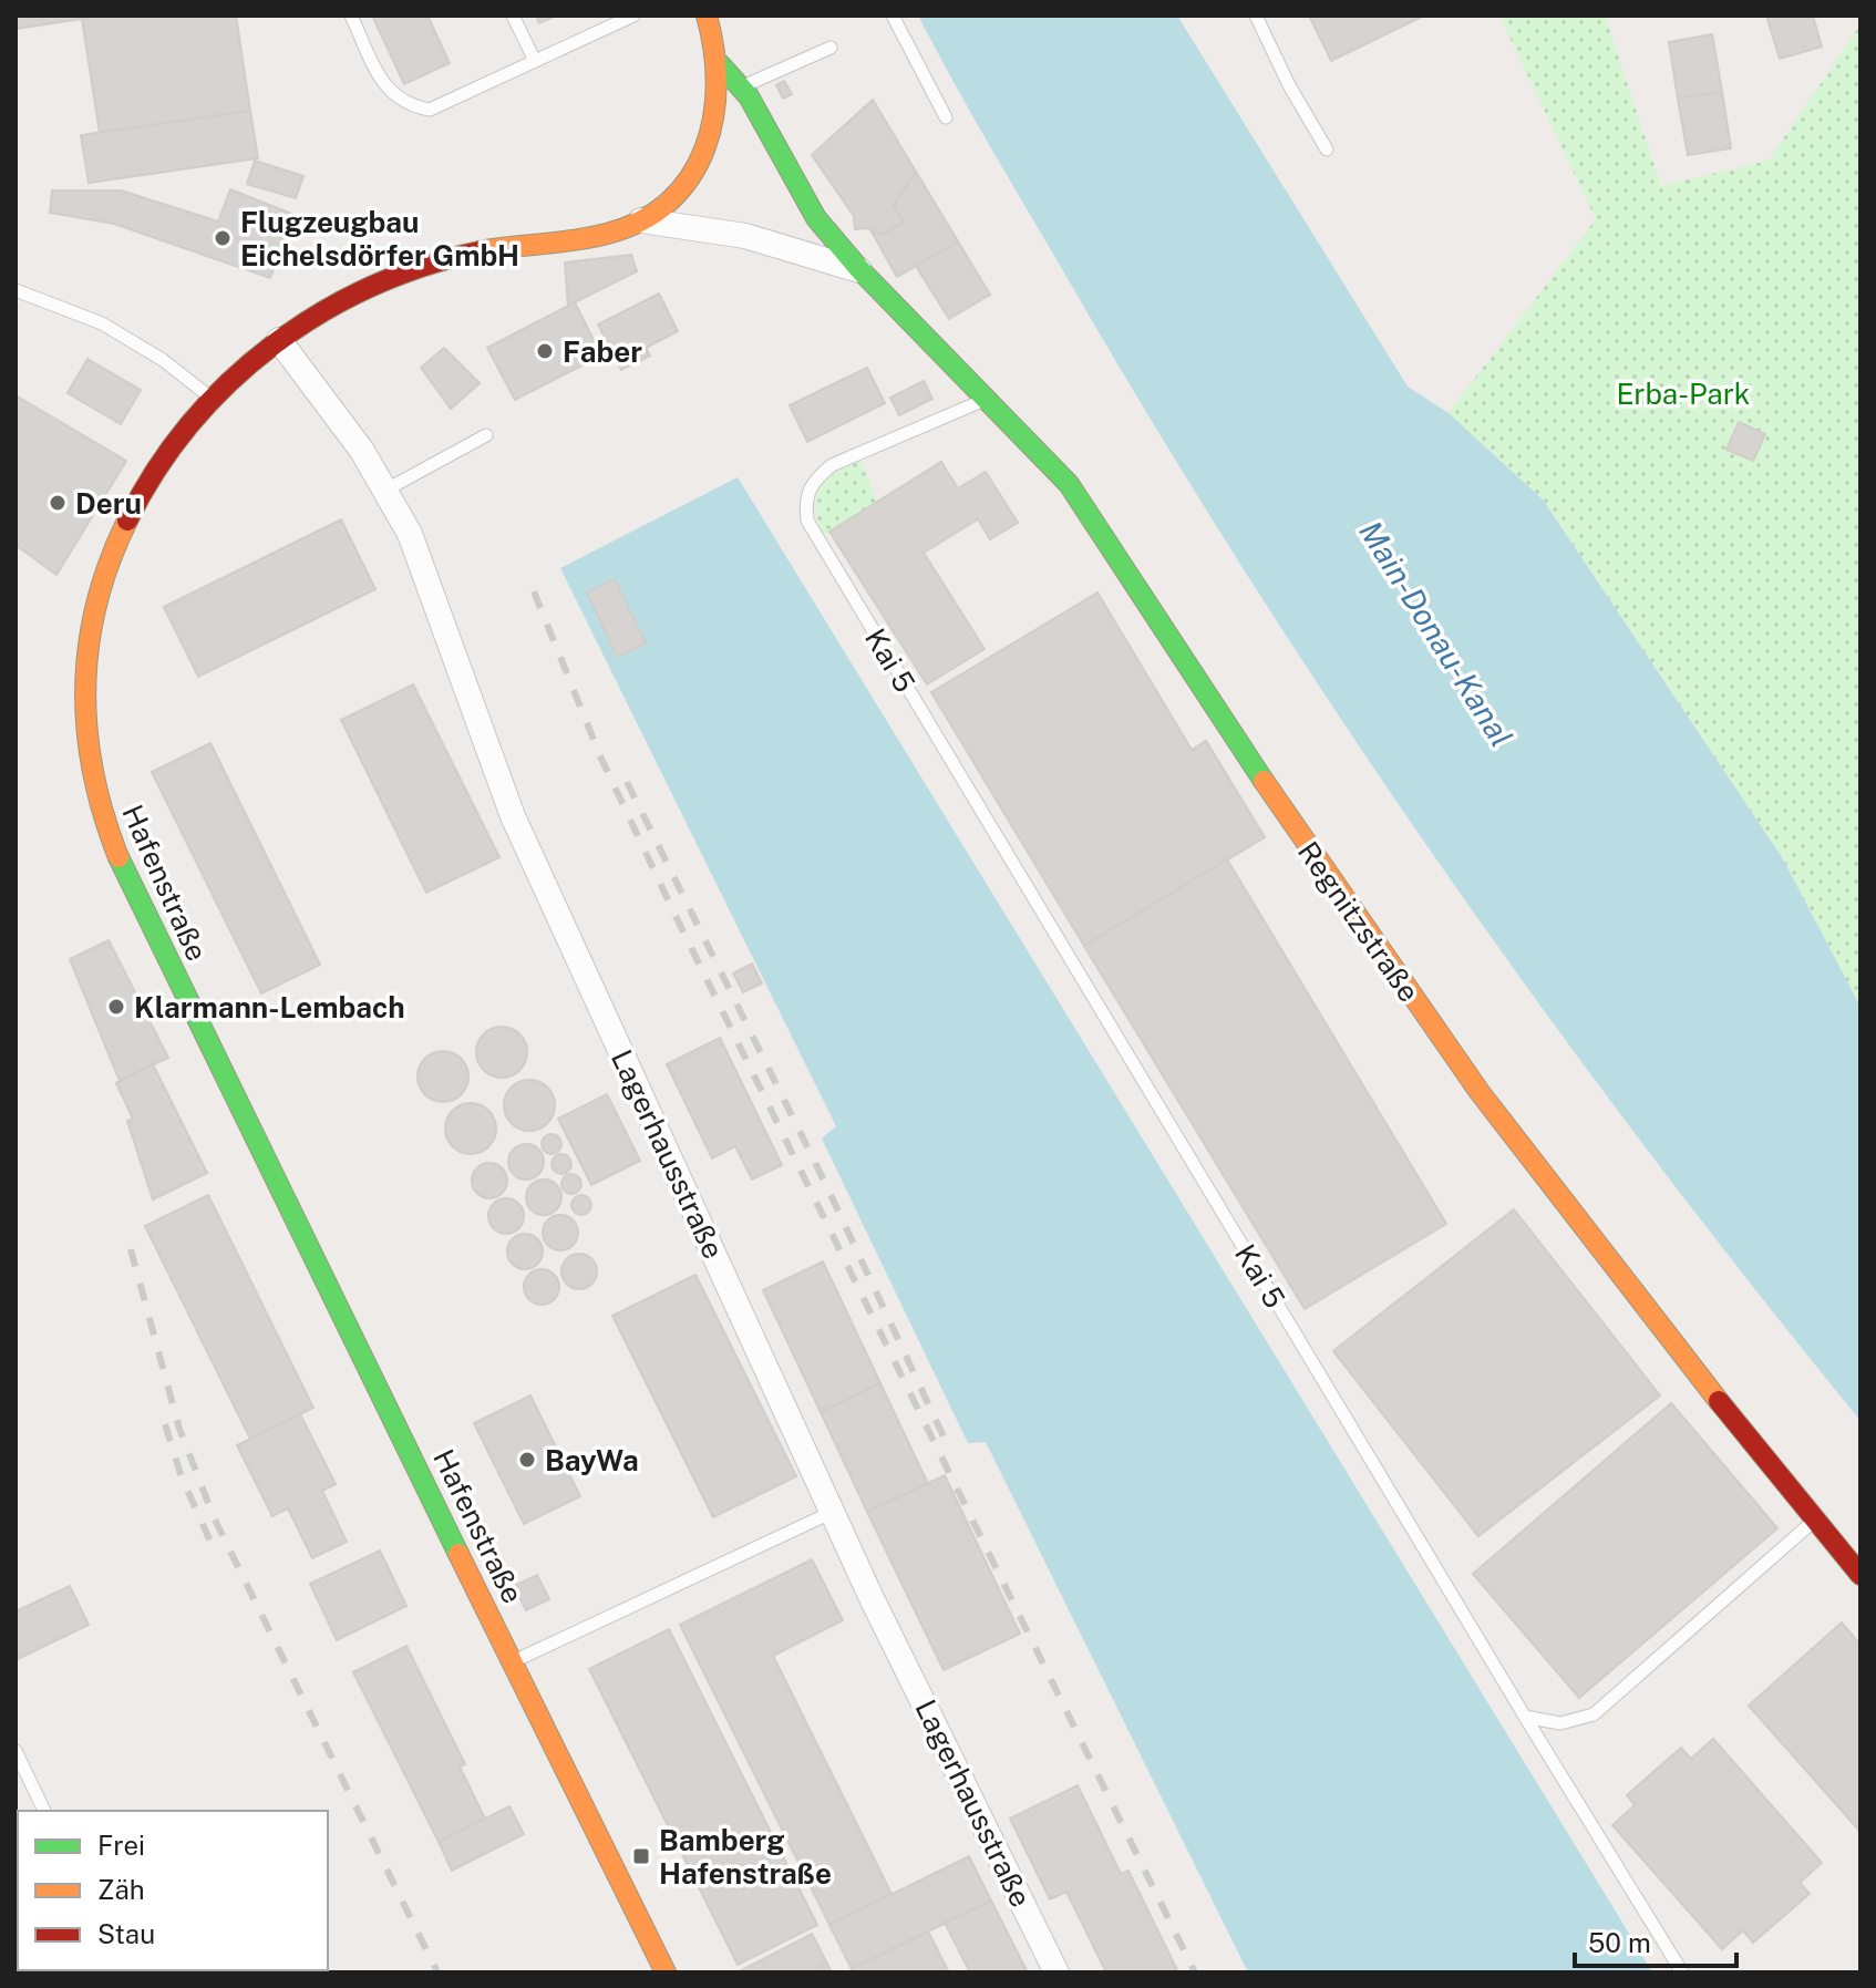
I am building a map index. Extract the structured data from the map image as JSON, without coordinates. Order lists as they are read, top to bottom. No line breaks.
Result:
{"streets":{"street":["Hafenstraße","Regnitzstraße","Lagerhausstraße"],"lane":["Kai 5"]},"crossings":[["Kai 5","Regnitzstraße"],["Hafenstraße","Regnitzstraße"],["Hafenstraße","Lagerhausstraße"]],"water":["Main-Donau-Kanal"],"parks":["Erba-Park"],"places":{"other":["Flugzeugbau Eichelsdörfer GmbH","Faber","Deru","Klarmann-Lembach","BayWa"],"transit":["Bamberg Hafenstraße"]},"legend":["Frei","Zäh","Stau"],"scale_bar":"50 m"}
